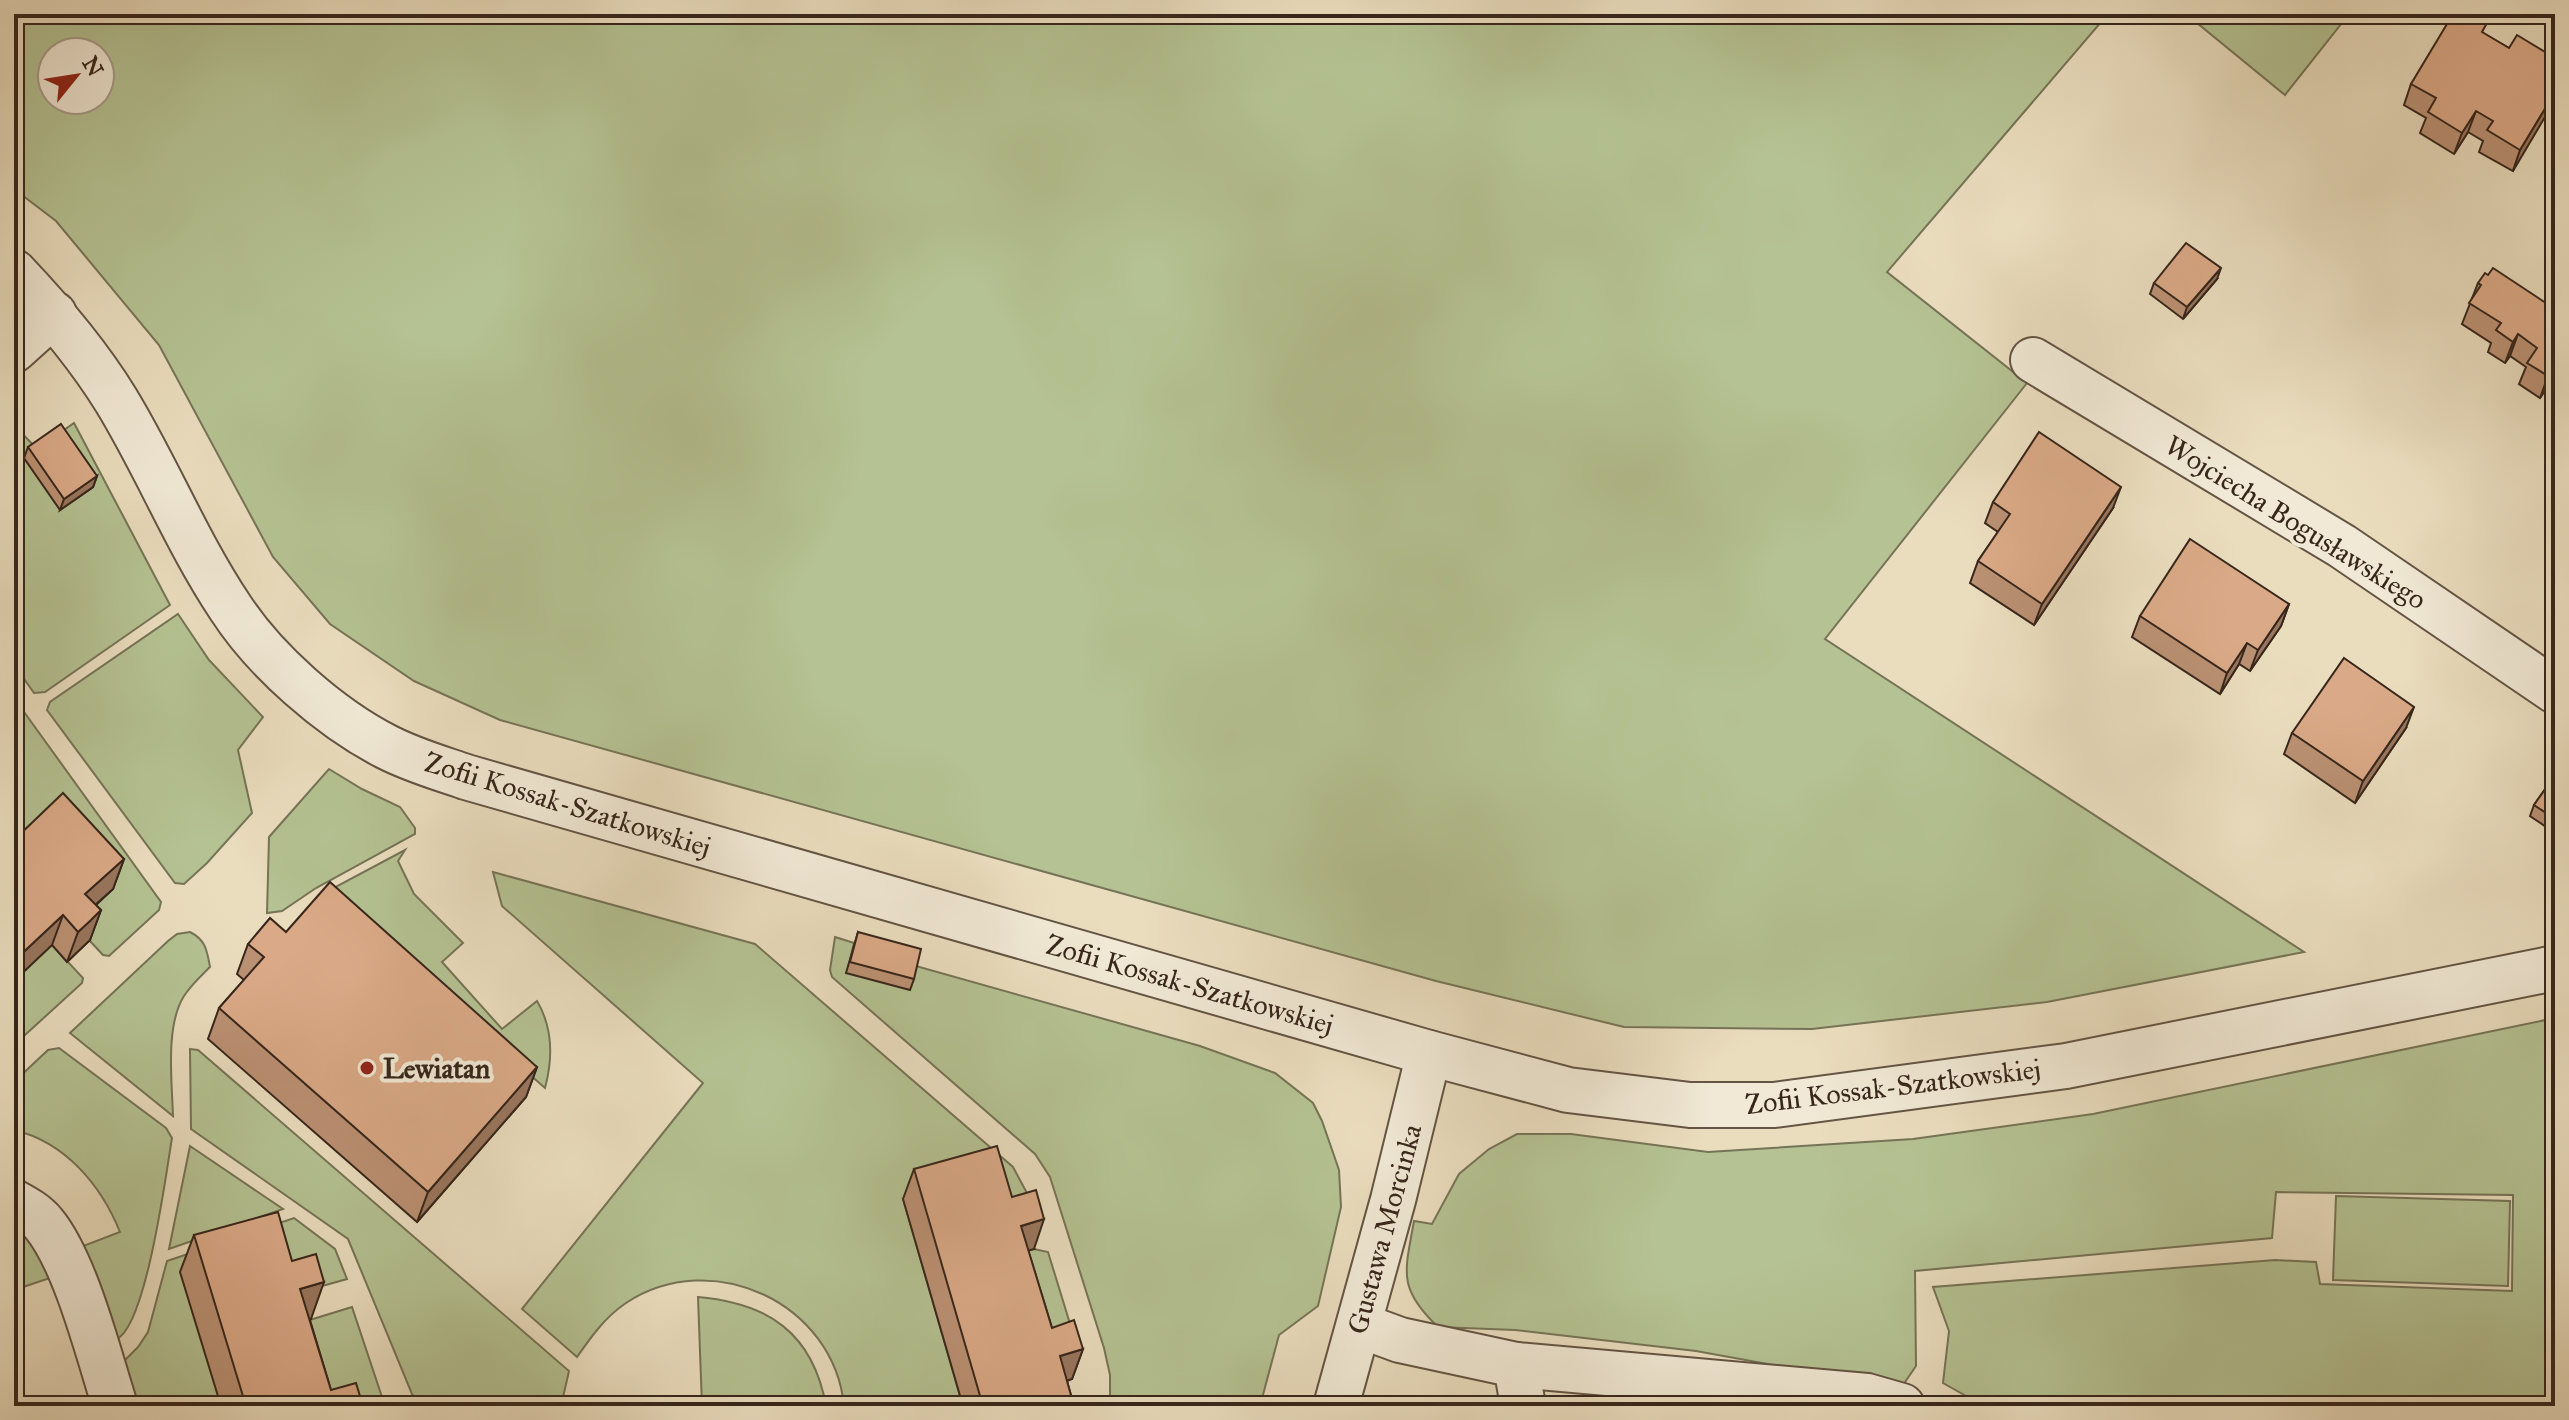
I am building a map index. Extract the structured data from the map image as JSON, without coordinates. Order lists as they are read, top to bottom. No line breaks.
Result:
{"streets":{"street":["Wojciecha Bogusławskiego","Zofii Kossak-Szatkowskiej","Gustawa Morcinka"]},"crossings":[["Zofii Kossak-Szatkowskiej","Gustawa Morcinka"]],"places":["Lewiatan"],"north":"top right"}
